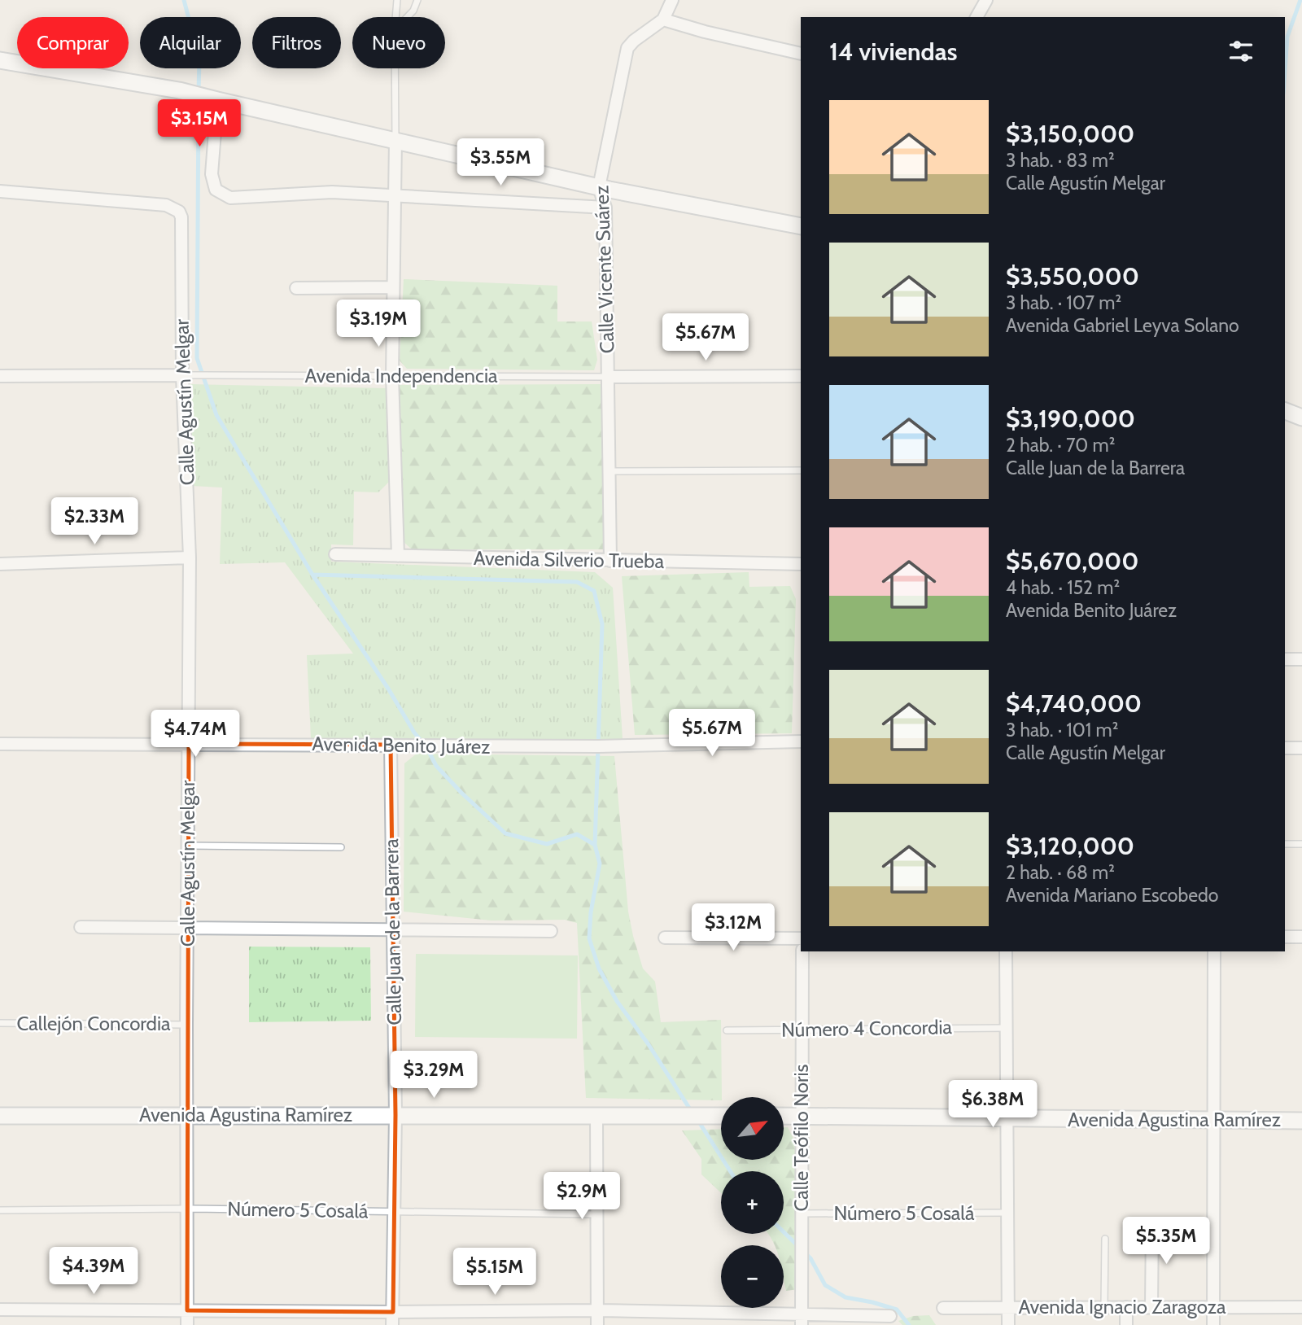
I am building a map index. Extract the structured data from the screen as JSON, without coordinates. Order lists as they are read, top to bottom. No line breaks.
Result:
{"streets":{"street":["Calle Vicente Suárez","Avenida Independencia","Calle Agustín Melgar","Avenida Silverio Trueba","Avenida Benito Juárez","Calle Juan de la Barrera","Avenida Agustina Ramírez","Calle Teófilo Noris","Avenida Ignacio Zaragoza"],"lane":["Callejón Concordia","Número 4 Concordia","Número 5 Cosalá"]},"crossings":[["Calle Vicente Suárez","Avenida Independencia"],["Calle Vicente Suárez","Avenida Silverio Trueba"],["Avenida Independencia","Calle Agustín Melgar"],["Calle Agustín Melgar","Avenida Benito Juárez"],["Calle Agustín Melgar","Callejón Concordia"],["Calle Agustín Melgar","Avenida Agustina Ramírez"],["Calle Agustín Melgar","Número 5 Cosalá"],["Avenida Benito Juárez","Calle Juan de la Barrera"],["Calle Juan de la Barrera","Avenida Agustina Ramírez"],["Calle Juan de la Barrera","Número 5 Cosalá"],["Número 4 Concordia","Calle Teófilo Noris"],["Avenida Agustina Ramírez","Calle Teófilo Noris"],["Calle Teófilo Noris","Número 5 Cosalá"]],"north":"top right","page":{"chip":["Comprar","Alquilar","Filtros","Nuevo"],"heading":"14 viviendas","list":[{"name":"$3,150,000","note":"3 hab. · 83 m² · Calle Agustín Melgar"},{"name":"$3,550,000","note":"3 hab. · 107 m² · Avenida Gabriel Leyva Solano"},{"name":"$3,190,000","note":"2 hab. · 70 m² · Calle Juan de la Barrera"},{"name":"$5,670,000","note":"4 hab. · 152 m² · Avenida Benito Juárez"},{"name":"$4,740,000","note":"3 hab. · 101 m² · Calle Agustín Melgar"},{"name":"$3,120,000","note":"2 hab. · 68 m² · Avenida Mariano Escobedo"}],"price":["$3.15M","$3.55M","$3.19M","$5.67M","$2.33M","$5.67M","$4.74M","$3.12M","$3.29M","$6.38M","$2.9M","$5.35M","$4.39M","$5.15M"],"map_buttons":["+","−"]}}
